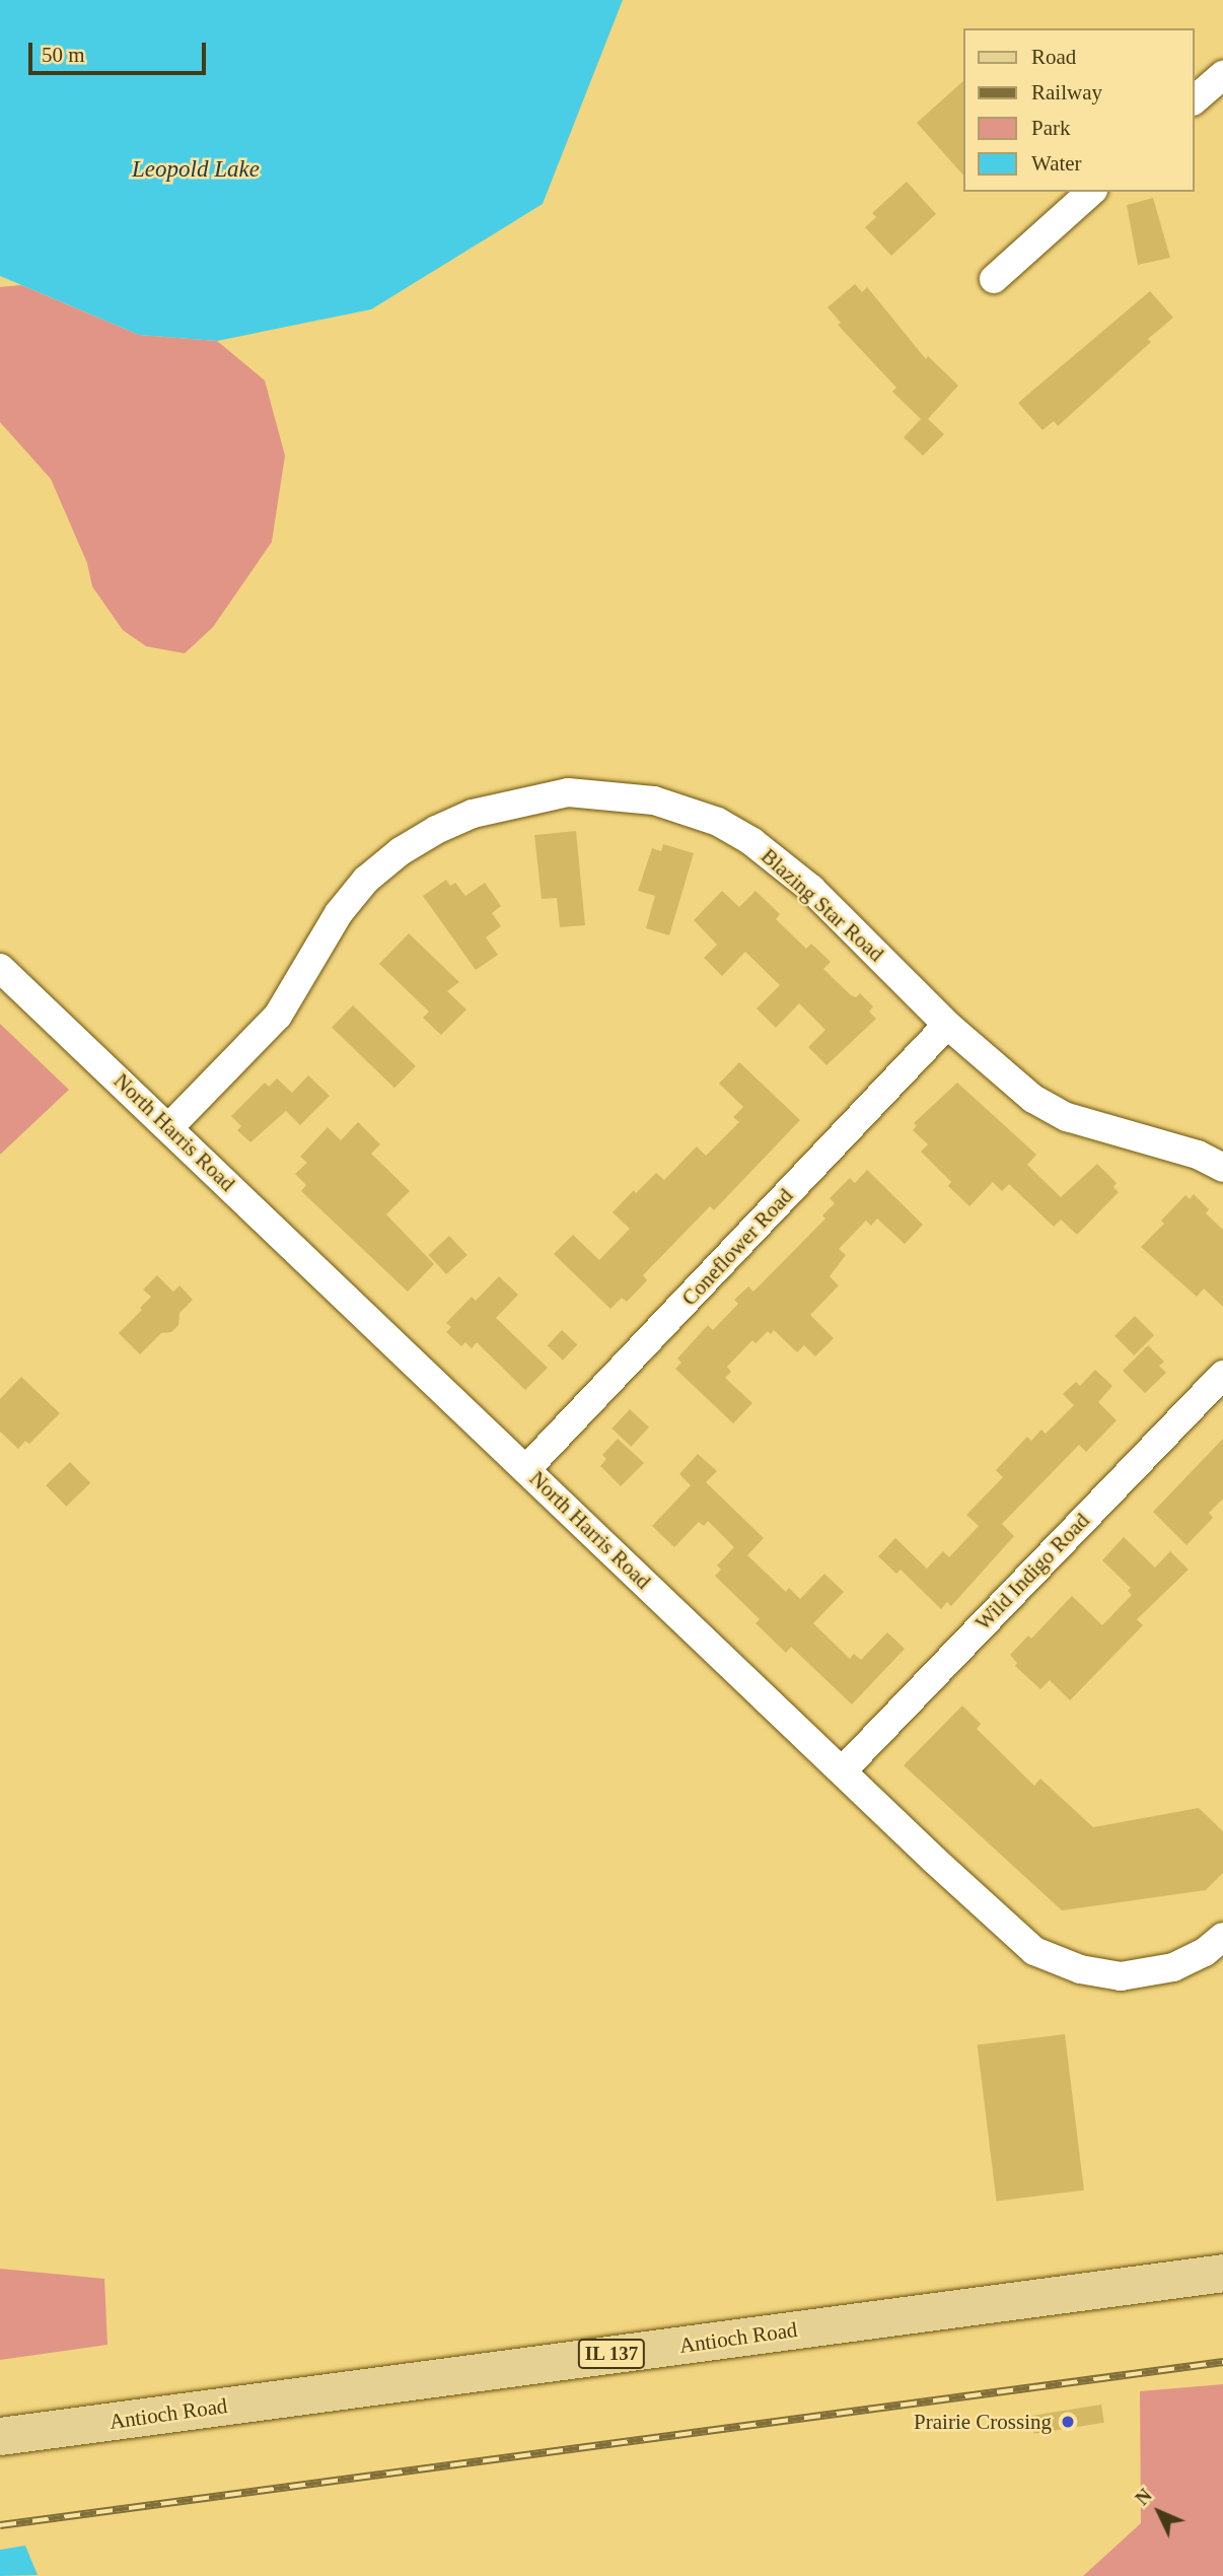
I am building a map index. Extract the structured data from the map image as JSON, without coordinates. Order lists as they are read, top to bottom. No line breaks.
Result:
{"streets":{"main road":["Antioch Road","IL 137"],"street":["Blazing Star Road","North Harris Road","Coneflower Road","Wild Indigo Road"]},"crossings":[["Blazing Star Road","North Harris Road"],["Blazing Star Road","Coneflower Road"],["North Harris Road","Coneflower Road"],["North Harris Road","Wild Indigo Road"]],"water":["Leopold Lake"],"places":["Prairie Crossing"],"legend":["Road","Railway","Park","Water"],"scale_bar":"50 m","north":"top left"}
